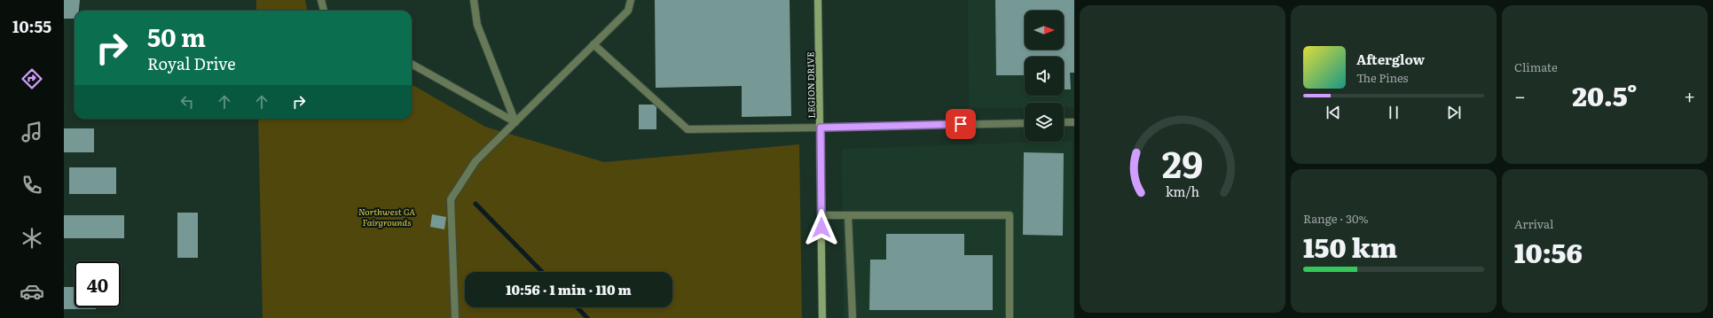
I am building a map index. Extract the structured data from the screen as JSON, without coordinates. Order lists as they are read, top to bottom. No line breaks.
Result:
{"streets":{"street":["LEGION DRIVE"]},"parks":["Northwest GA Fairgrounds"],"north":"right","page":{"tabs":"10:55","tile":["Climate",["Range · 30%","150 km"],["Arrival","10:56"]],"turn":["50 m","Royal Drive"],"song":["Afterglow","The Pines"],"heat":["−","20.5°","+"],"limit":"40","trip":"10:56 · 1 min · 110 m","gauge":["29","km/h"]}}
